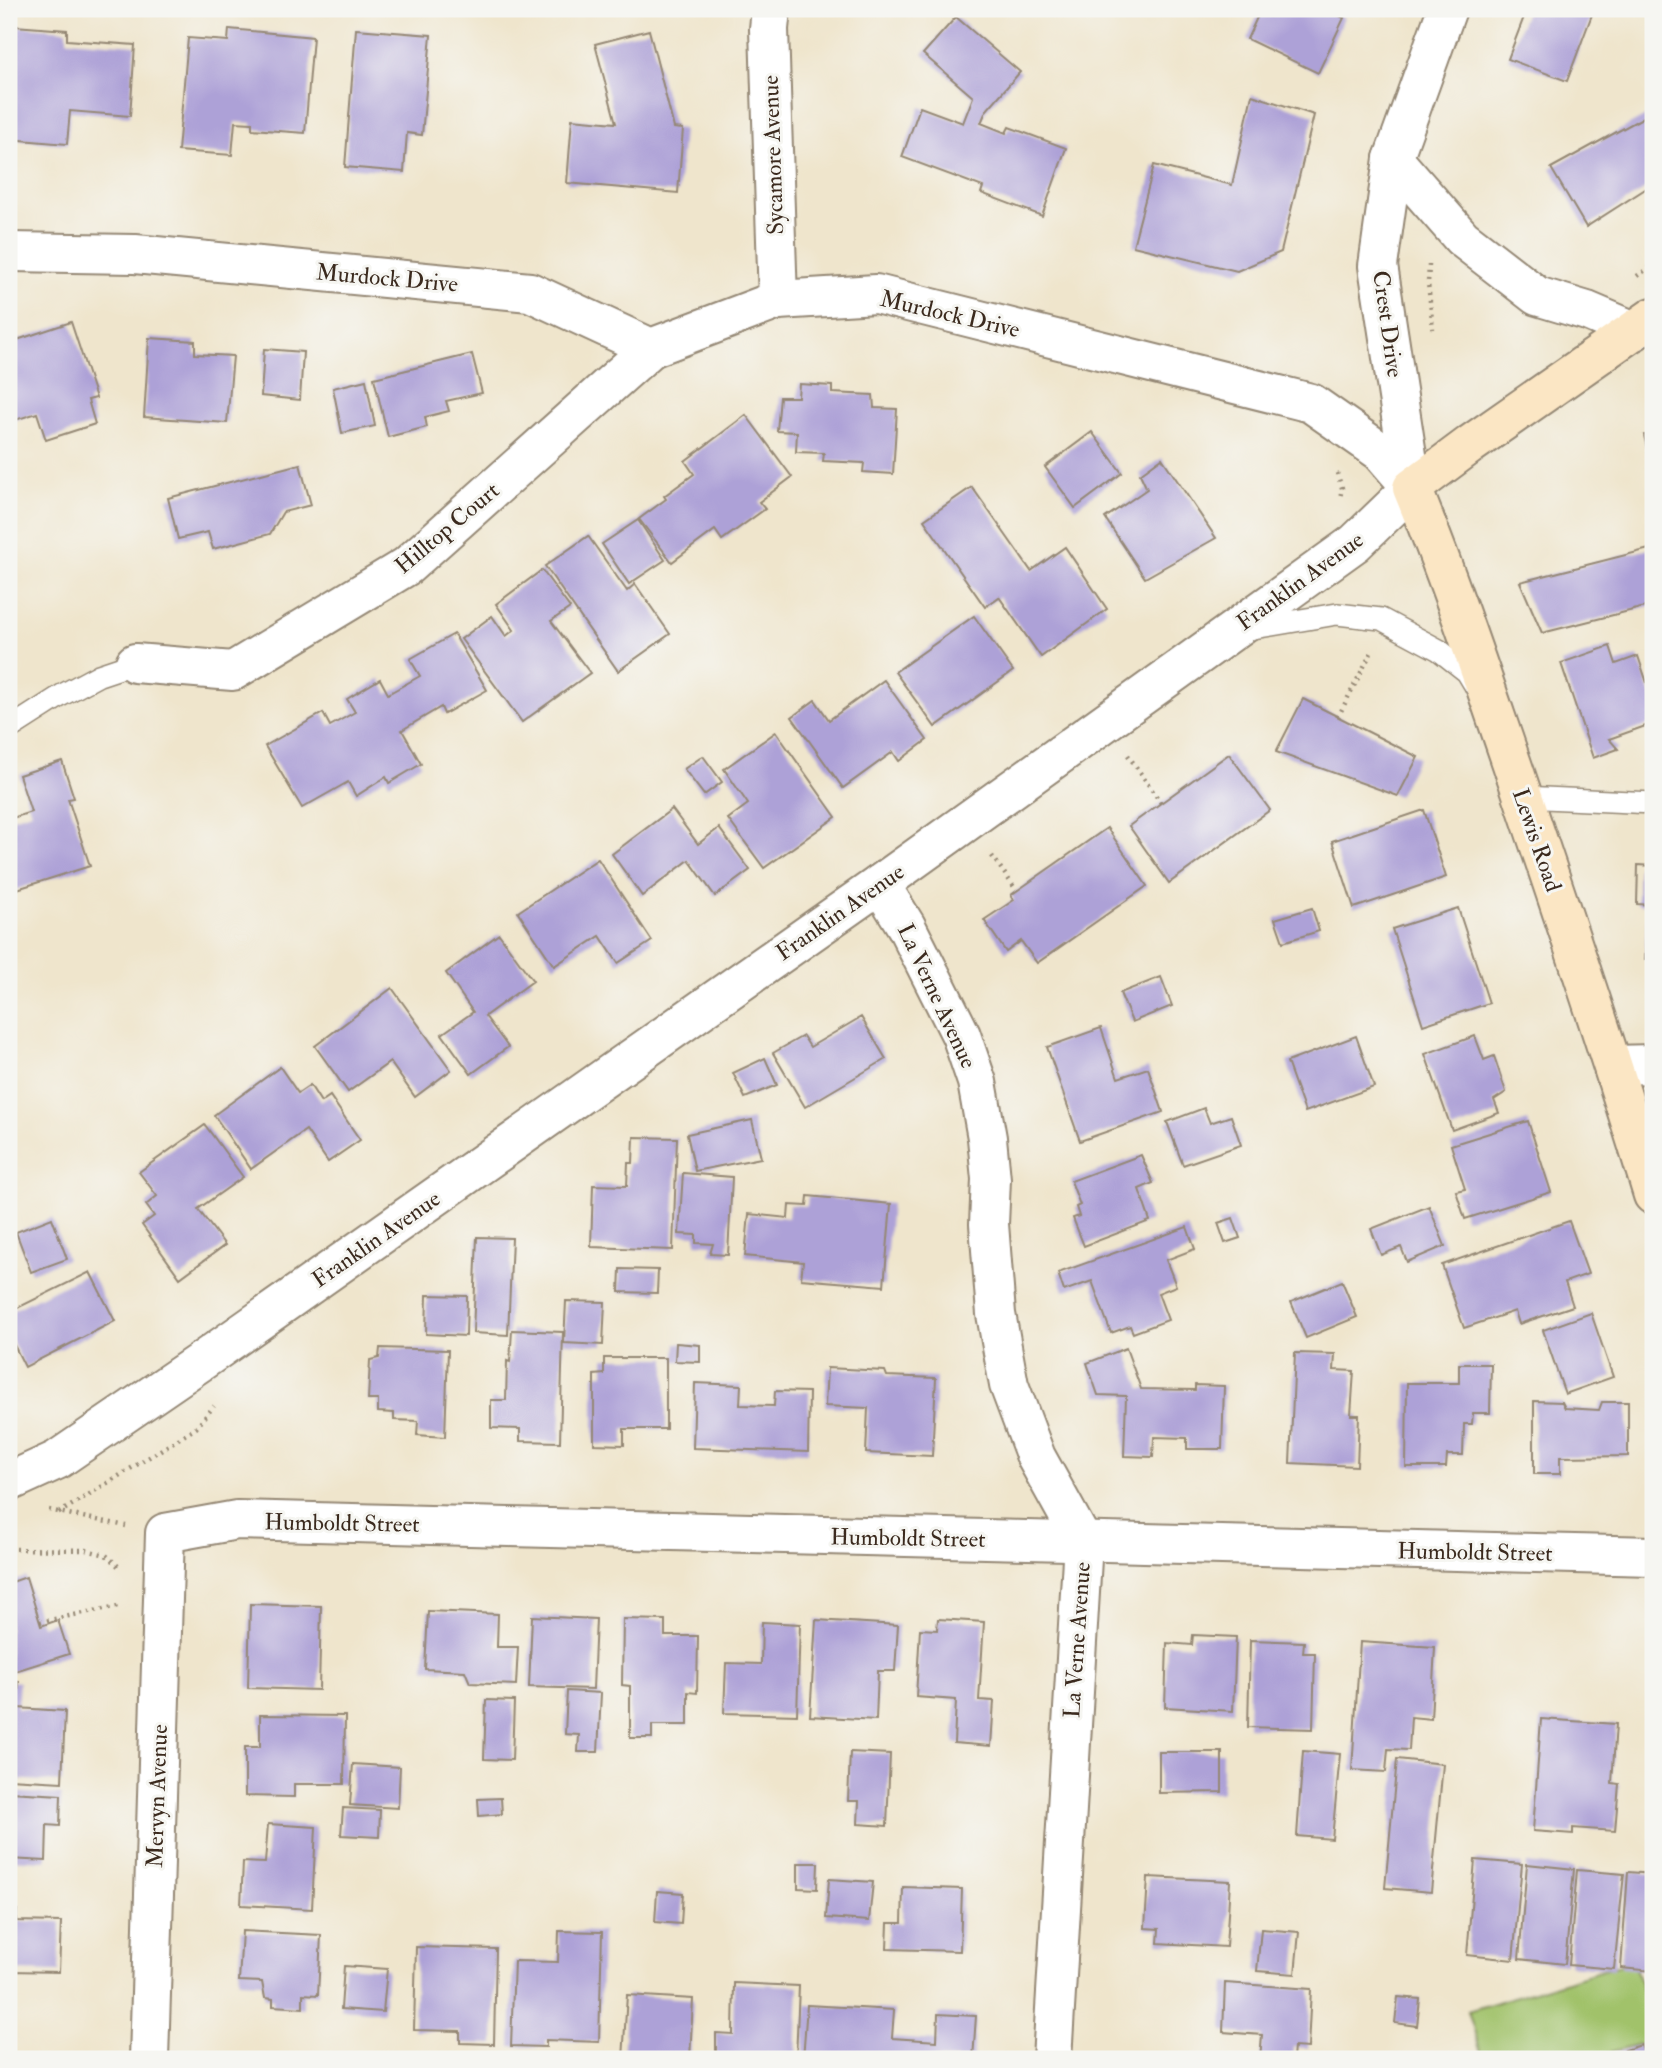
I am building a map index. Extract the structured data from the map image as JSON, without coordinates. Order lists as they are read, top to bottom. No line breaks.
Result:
{"streets":{"main road":["Franklin Avenue","Lewis Road"],"street":["Sycamore Avenue","Murdock Drive","Crest Drive","Hilltop Court","La Verne Avenue","Humboldt Street","Mervyn Avenue"]},"crossings":[["Sycamore Avenue","Murdock Drive"],["Murdock Drive","Crest Drive"],["Murdock Drive","Hilltop Court"],["Murdock Drive","Franklin Avenue"],["Murdock Drive","Lewis Road"],["Crest Drive","Franklin Avenue"],["Crest Drive","Lewis Road"],["Franklin Avenue","Lewis Road"],["Franklin Avenue","La Verne Avenue"],["La Verne Avenue","Humboldt Street"],["Humboldt Street","Mervyn Avenue"]]}
